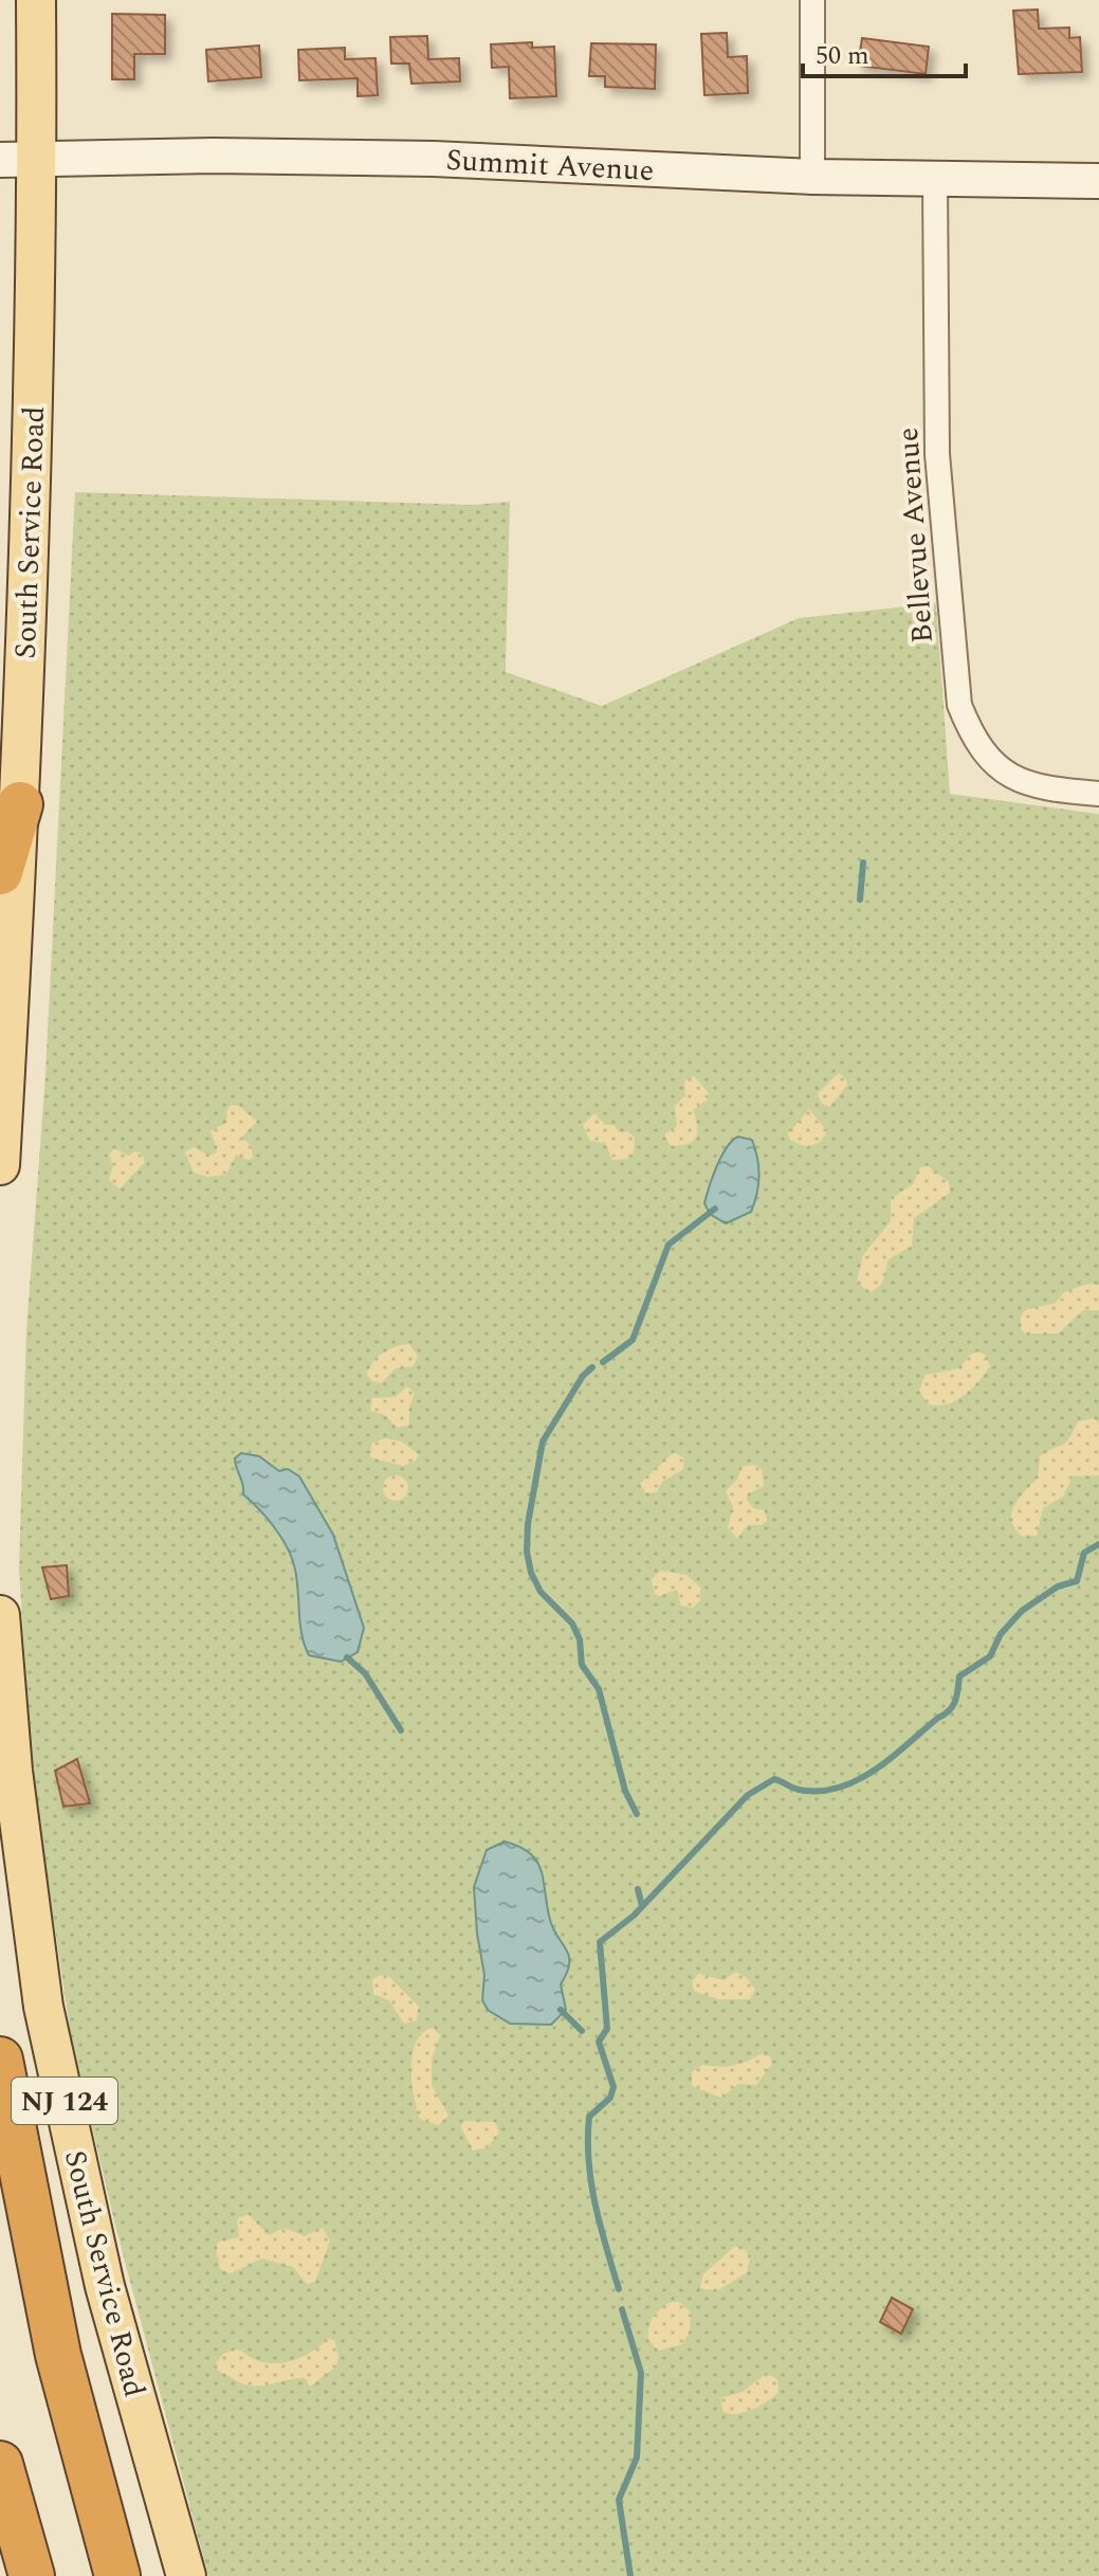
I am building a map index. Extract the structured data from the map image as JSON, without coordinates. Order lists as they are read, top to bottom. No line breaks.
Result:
{"streets":{"main road":["South Service Road","NJ 124"],"street":["Summit Avenue","Bellevue Avenue"]},"crossings":[["Summit Avenue","South Service Road"],["Summit Avenue","Bellevue Avenue"]],"scale_bar":"50 m"}
